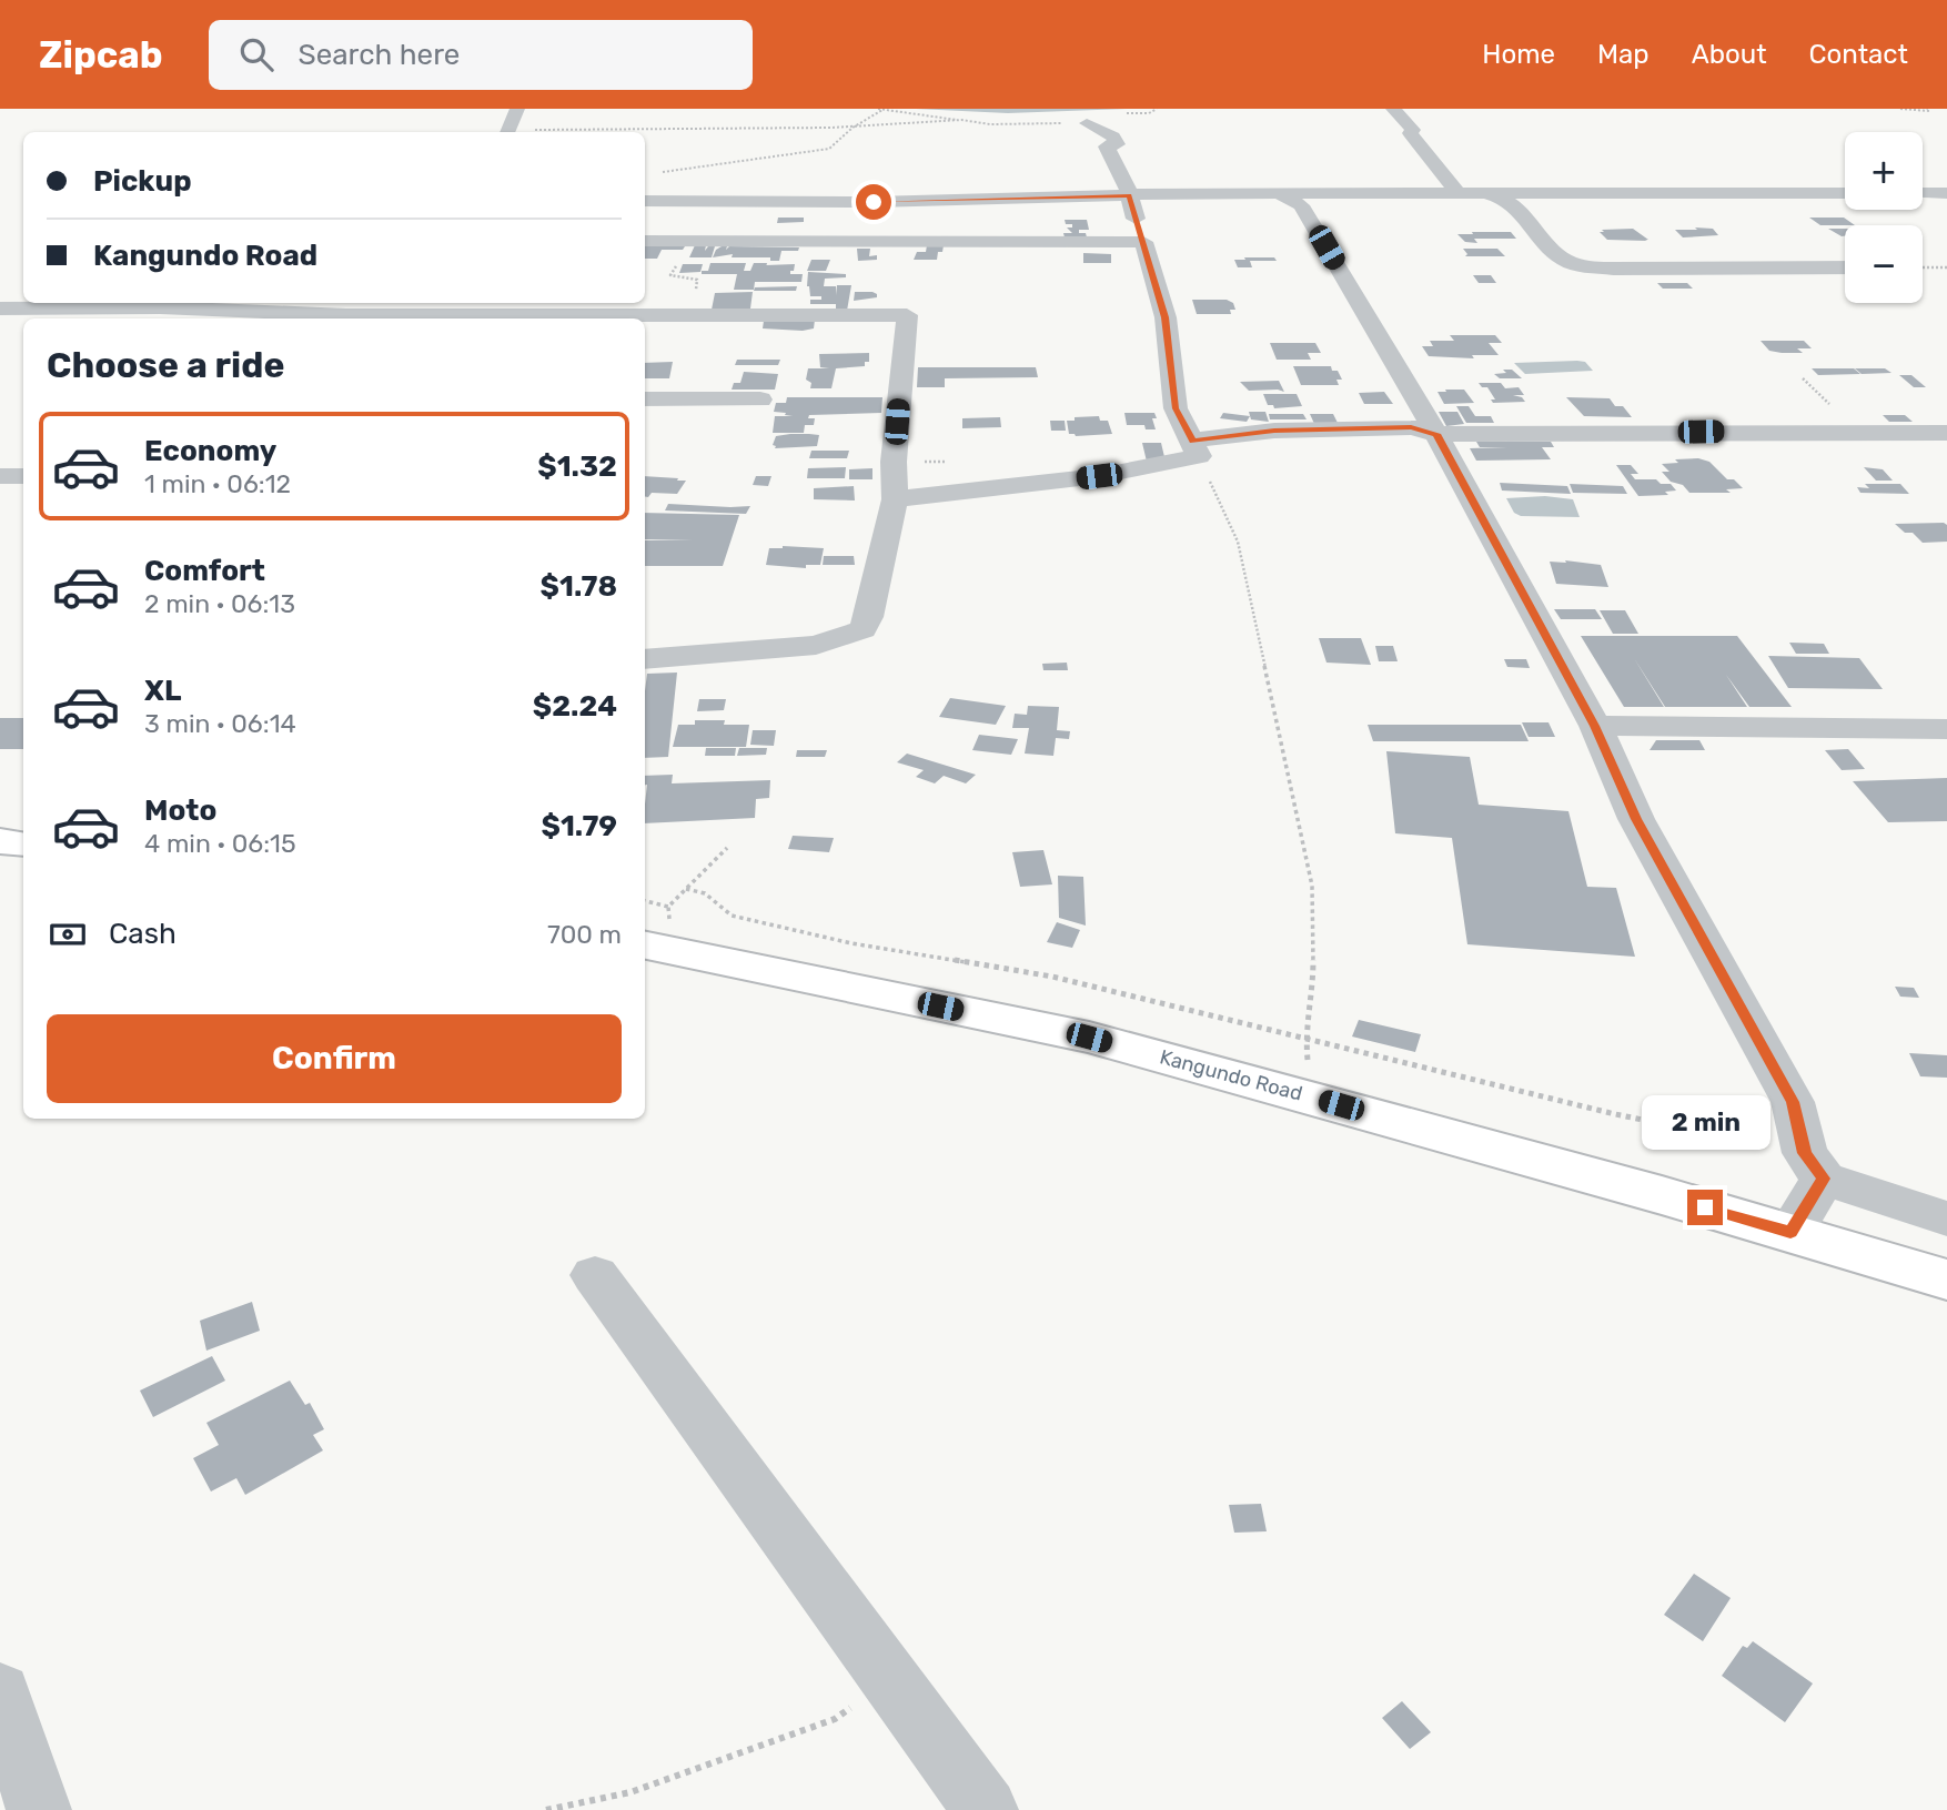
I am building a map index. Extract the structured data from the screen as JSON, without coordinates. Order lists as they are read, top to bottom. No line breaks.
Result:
{"streets":{"highway":["Kangundo Road"]},"page":{"header":"Zipcab","search":"Search here","nav":["Home","Map","About","Contact"],"map_buttons":["+","−"],"banner":["Pickup","Kangundo Road"],"heading":"Choose a ride","list":[{"name":"Economy","note":"1 min · 06:12","value":"$1.32"},{"name":"Comfort","note":"2 min · 06:13","value":"$1.78"},{"name":"XL","note":"3 min · 06:14","value":"$2.24"},{"name":"Moto","note":"4 min · 06:15","value":"$1.79"}],"pay":["Cash","700 m"],"buttons":"Confirm","bubble":"2 min"}}
